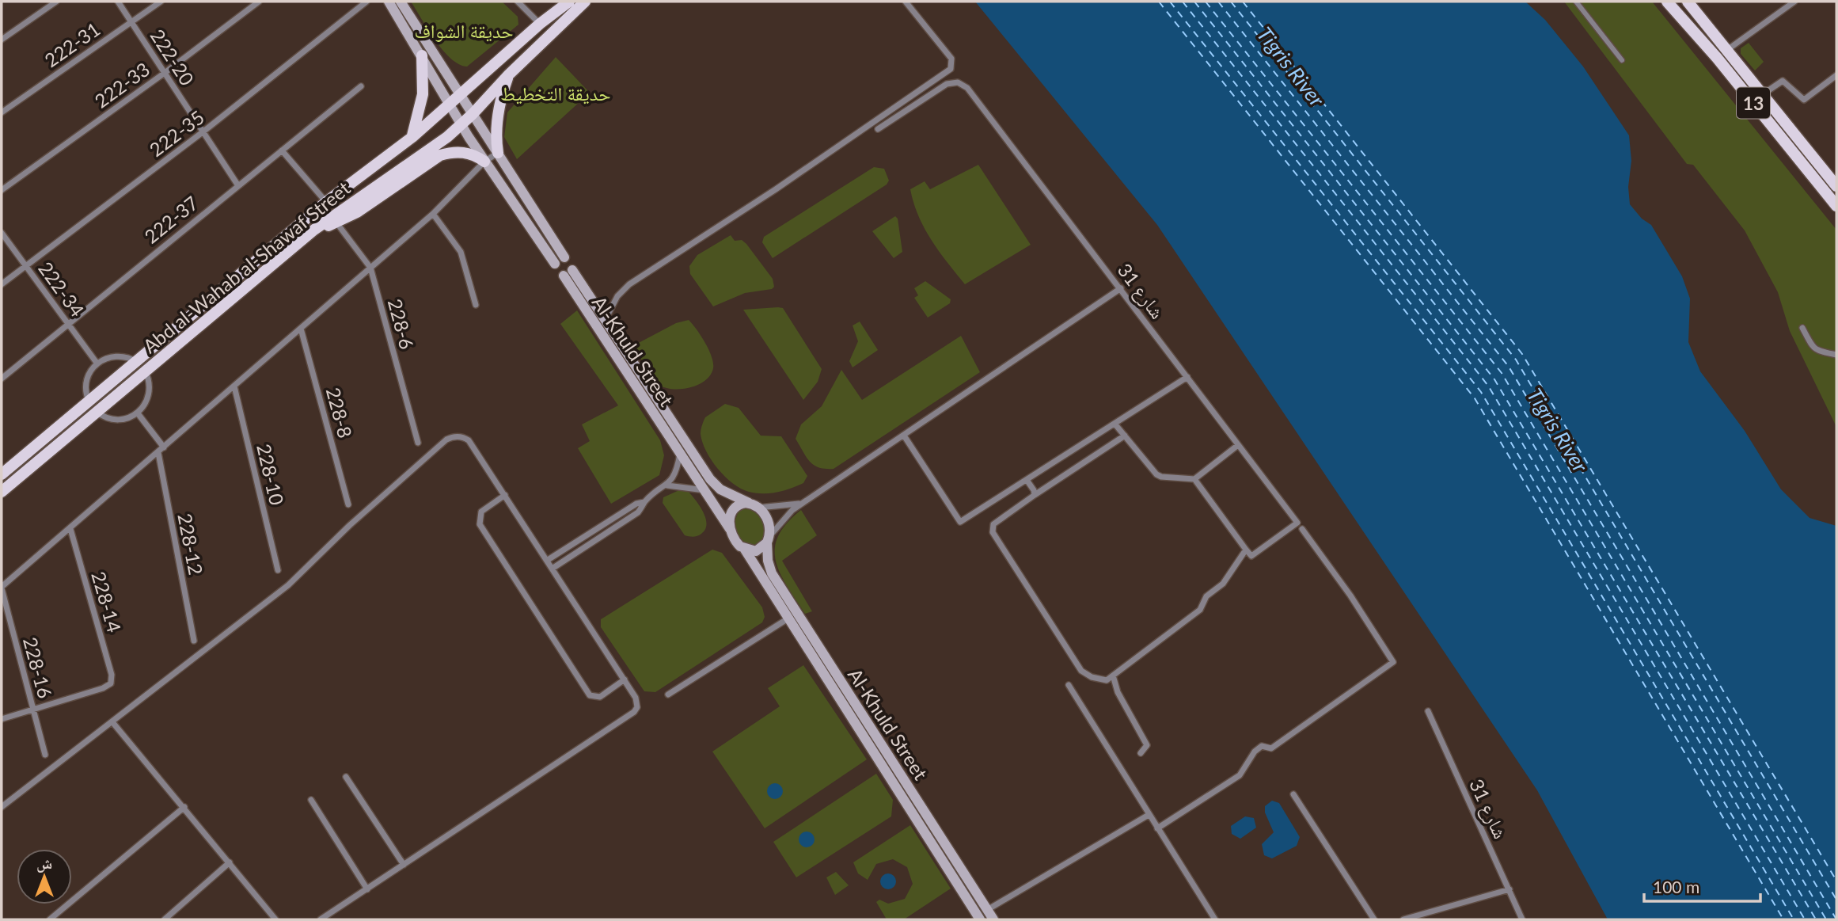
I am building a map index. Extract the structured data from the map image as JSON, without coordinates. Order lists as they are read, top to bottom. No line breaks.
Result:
{"streets":{"main road":["13","Abd al-Wahab al-Shawaf Street","Al-Khuld Street"],"street":["222-31","222-20","222-33","222-35","222-37","222-34","شارع 31","228-6","228-8","228-10","228-12","228-14","228-16"]},"crossings":[["222-31","222-20"],["222-20","222-33"],["222-20","222-35"],["222-20","222-37"],["222-35","222-34"],["222-37","222-34"],["228-14","228-16"]],"water":["Tigris River"],"parks":["حديقة الشواف","حديقة التخطيط"],"scale_bar":"100 m","north":"top"}
